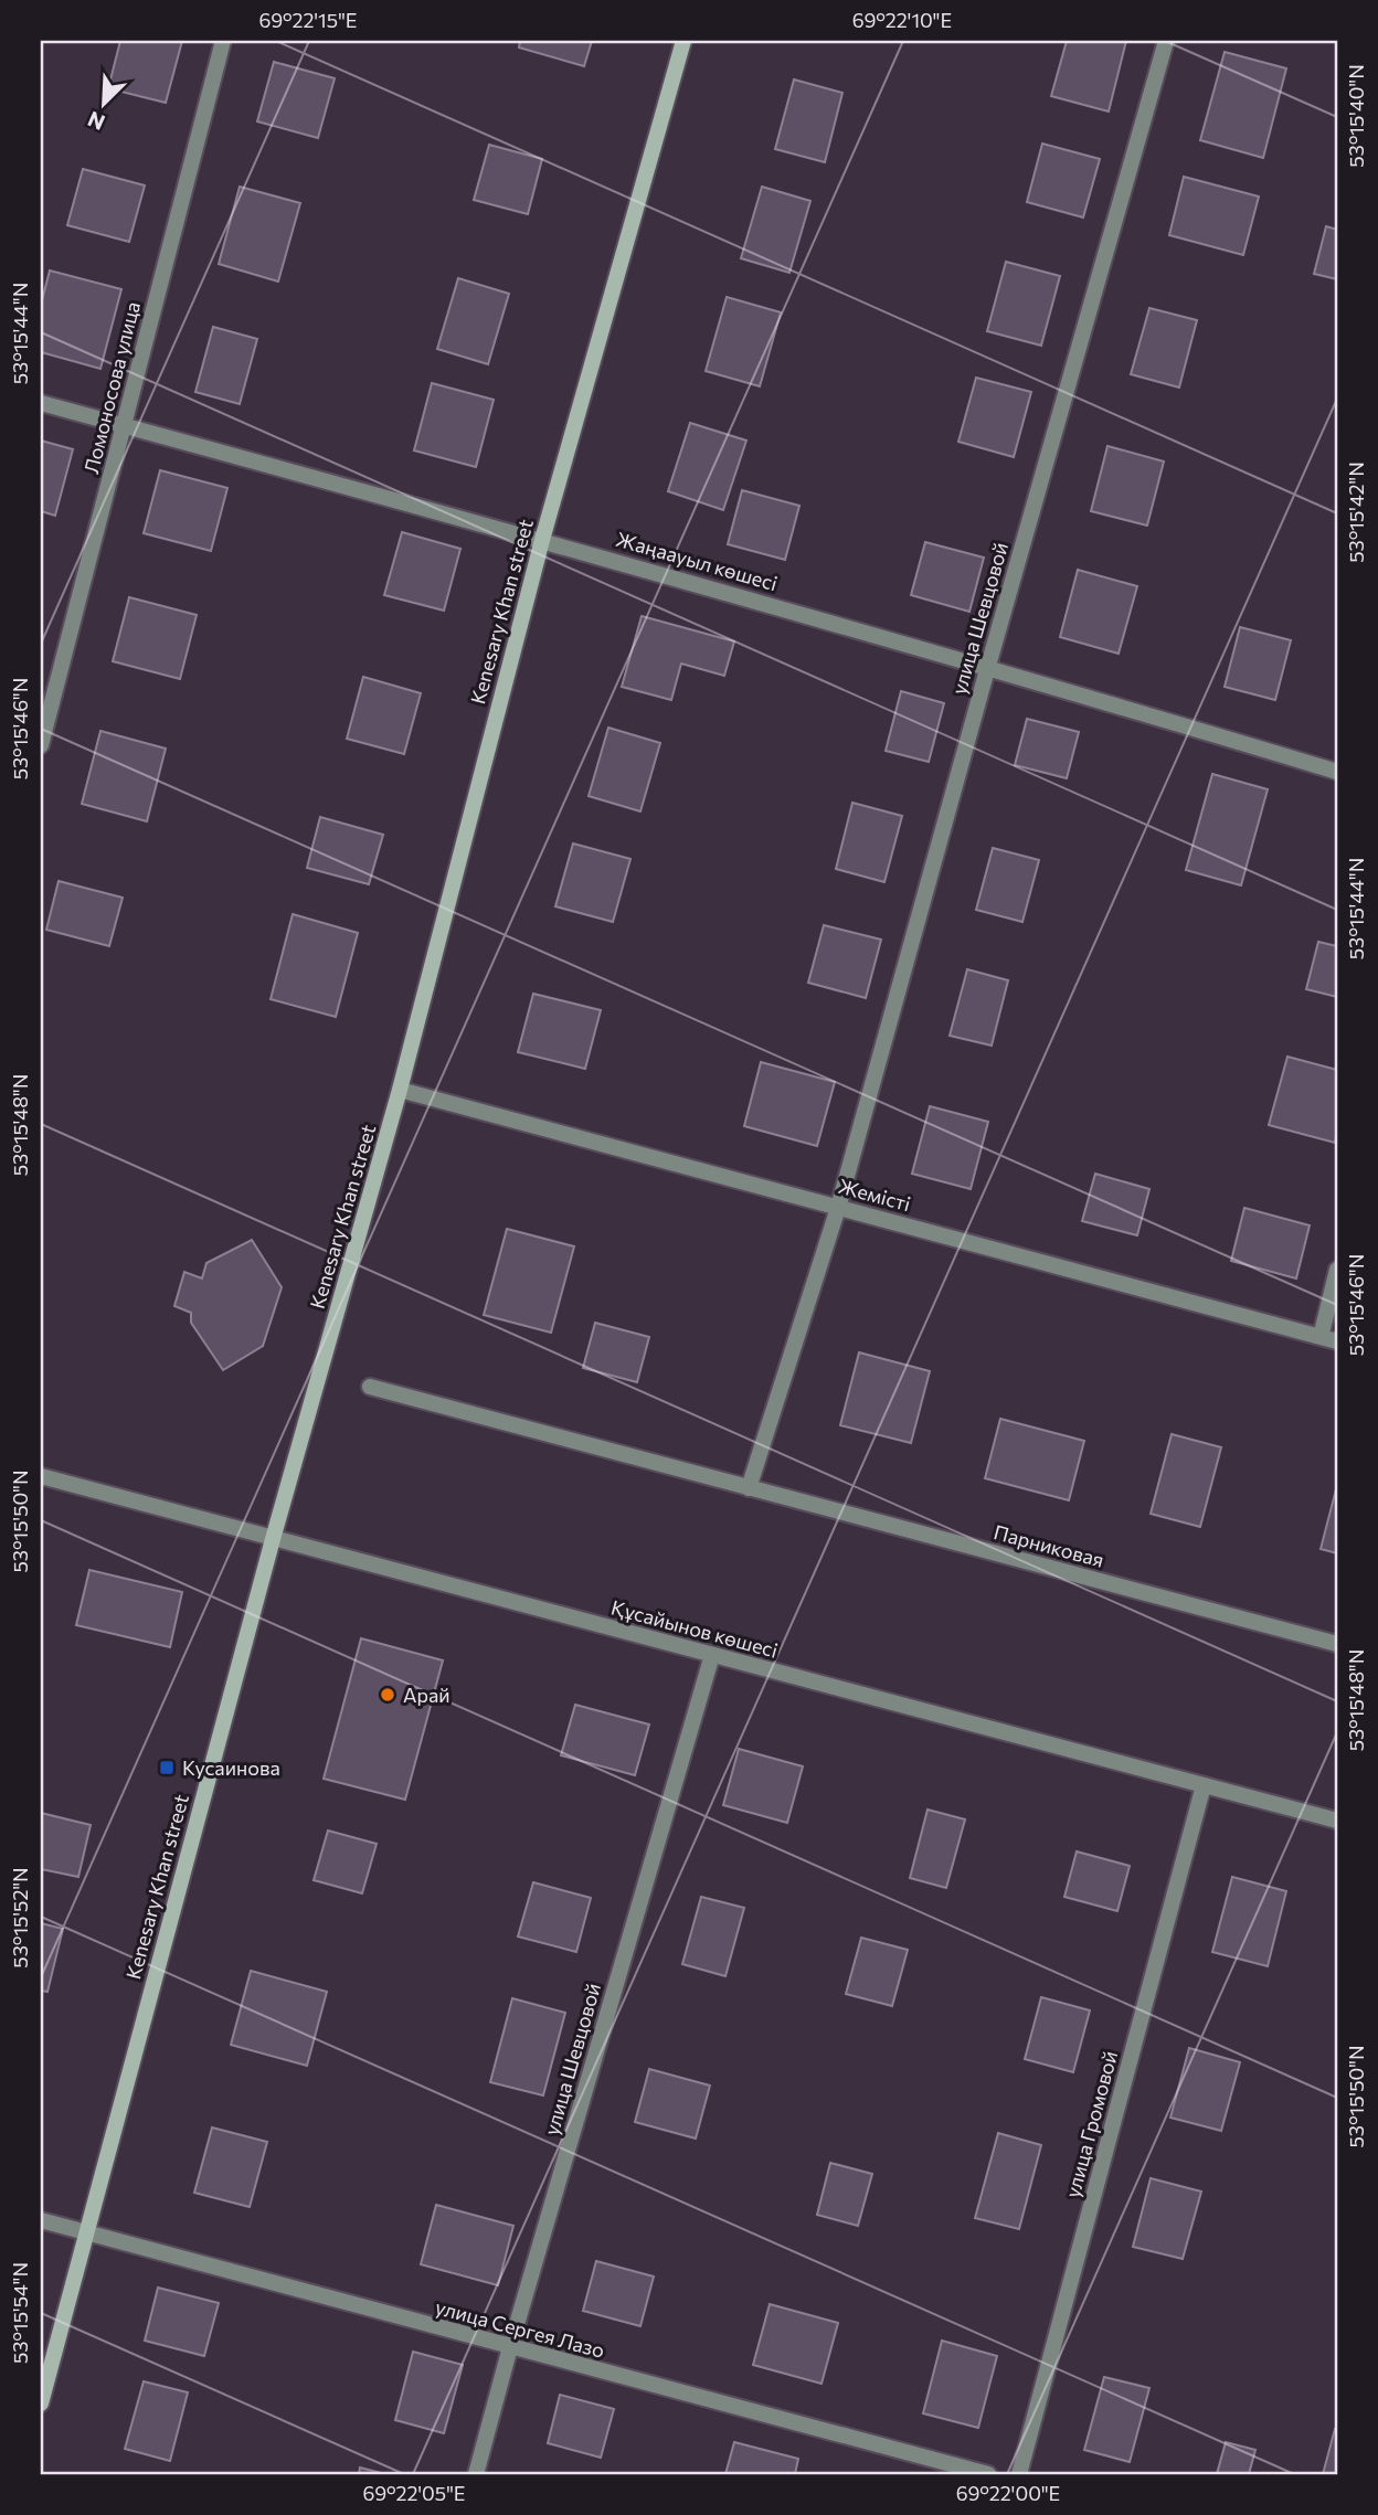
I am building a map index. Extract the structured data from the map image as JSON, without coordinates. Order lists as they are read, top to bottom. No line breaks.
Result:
{"streets":{"main road":["Kenesary Khan street"],"street":["Ломоносова улица","Жаңаауыл көшесі","улица Шевцовой","Жемісті","Парниковая","Құсайынов көшесі","улица Громовой","улица Сергея Лазо"]},"crossings":[["Ломоносова улица","Жаңаауыл көшесі"],["Жаңаауыл көшесі","Kenesary Khan street"],["Жаңаауыл көшесі","улица Шевцовой"],["Kenesary Khan street","Жемісті"],["Kenesary Khan street","Құсайынов көшесі"],["Kenesary Khan street","улица Сергея Лазо"],["улица Шевцовой","Жемісті"],["улица Шевцовой","Құсайынов көшесі"],["улица Шевцовой","улица Сергея Лазо"],["Құсайынов көшесі","улица Громовой"]],"places":{"other":["Арай"],"transit":["Кусаинова"]},"north":"bottom left","coordinates":["69°22'15\"E","69°22'10\"E","53°15'40\"N","53°15'44\"N","53°15'42\"N","53°15'46\"N","53°15'48\"N","53°15'50\"N","53°15'52\"N","53°15'54\"N","69°22'05\"E","69°22'00\"E"]}
